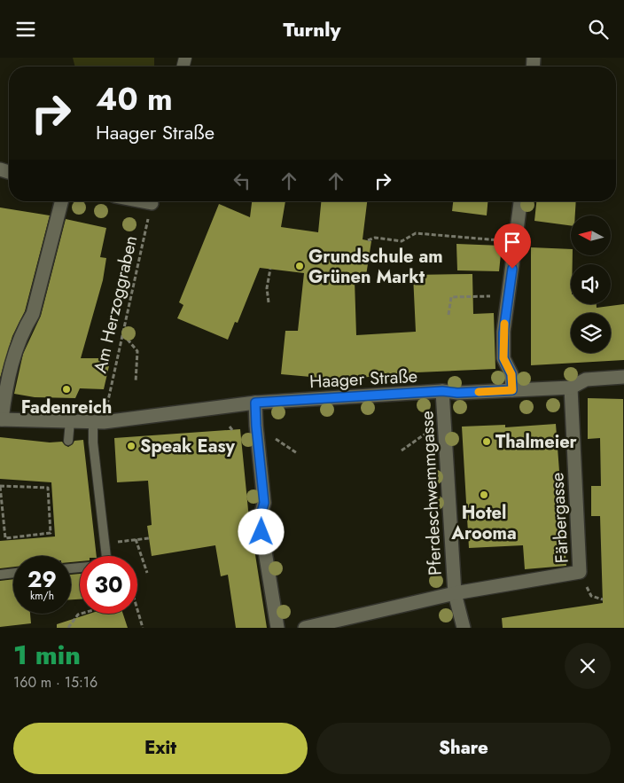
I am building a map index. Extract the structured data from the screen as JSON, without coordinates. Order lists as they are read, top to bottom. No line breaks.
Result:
{"streets":{"street":["Haager Straße","Pferdeschwemmgasse","Färbergasse"],"path":["Am Herzoggraben"]},"crossings":[["Am Herzoggraben","Haager Straße"],["Haager Straße","Pferdeschwemmgasse"],["Haager Straße","Färbergasse"],["Pferdeschwemmgasse","Färbergasse"]],"places":["Grundschule am Grünen Markt","Fadenreich","Thalmeier","Speak Easy","Hotel Arooma"],"north":"left","page":{"header":"Turnly","turn":["40 m","Haager Straße"],"speed":"29 km/h","limit":"30","heading":["1 min","160 m · 15:16"],"buttons":["Exit","Share"]}}
